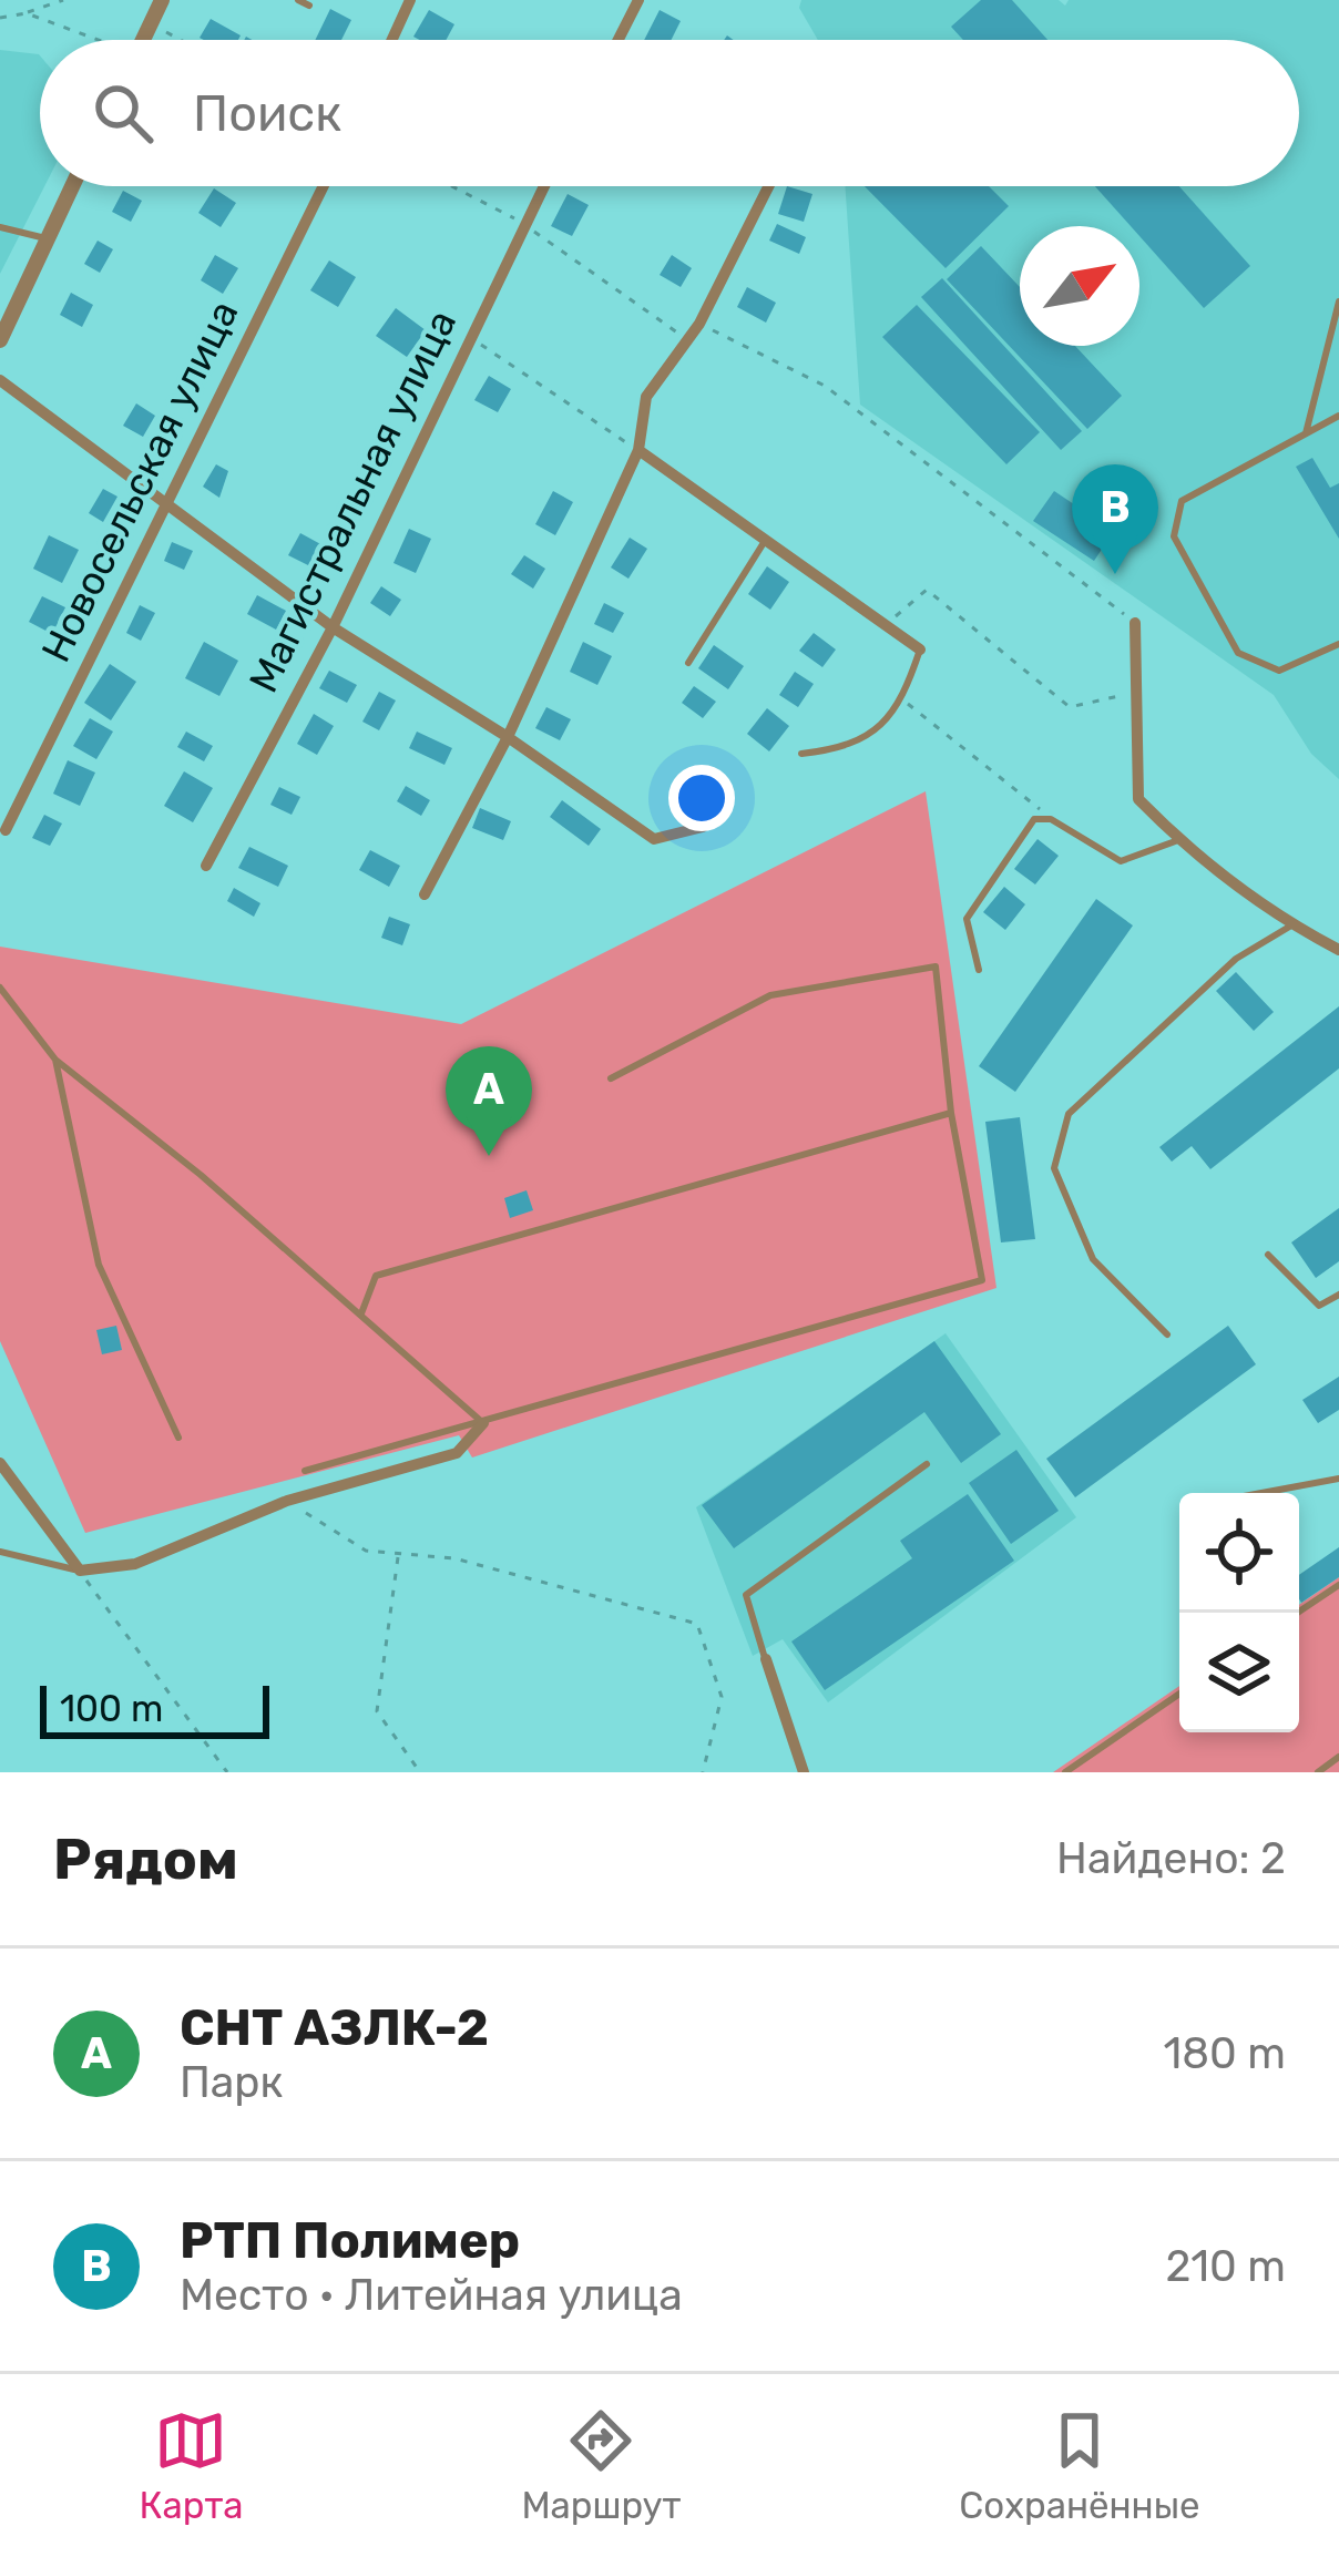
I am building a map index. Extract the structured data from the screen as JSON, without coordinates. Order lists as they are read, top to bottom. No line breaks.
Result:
{"streets":{"street":["Новосельская улица","Магистральная улица"]},"scale_bar":"100 m","north":"top right","page":{"search":"Поиск","pins":["B","A"],"scale":"100 m","heading":["Рядом","Найдено: 2"],"list":[{"mark":"A","name":"СНТ АЗЛК-2","note":"Парк","value":"180 m"},{"mark":"B","name":"РТП Полимер","note":"Место · Литейная улица","value":"210 m"}],"nav":["Карта","Маршрут","Сохранённые"]}}
